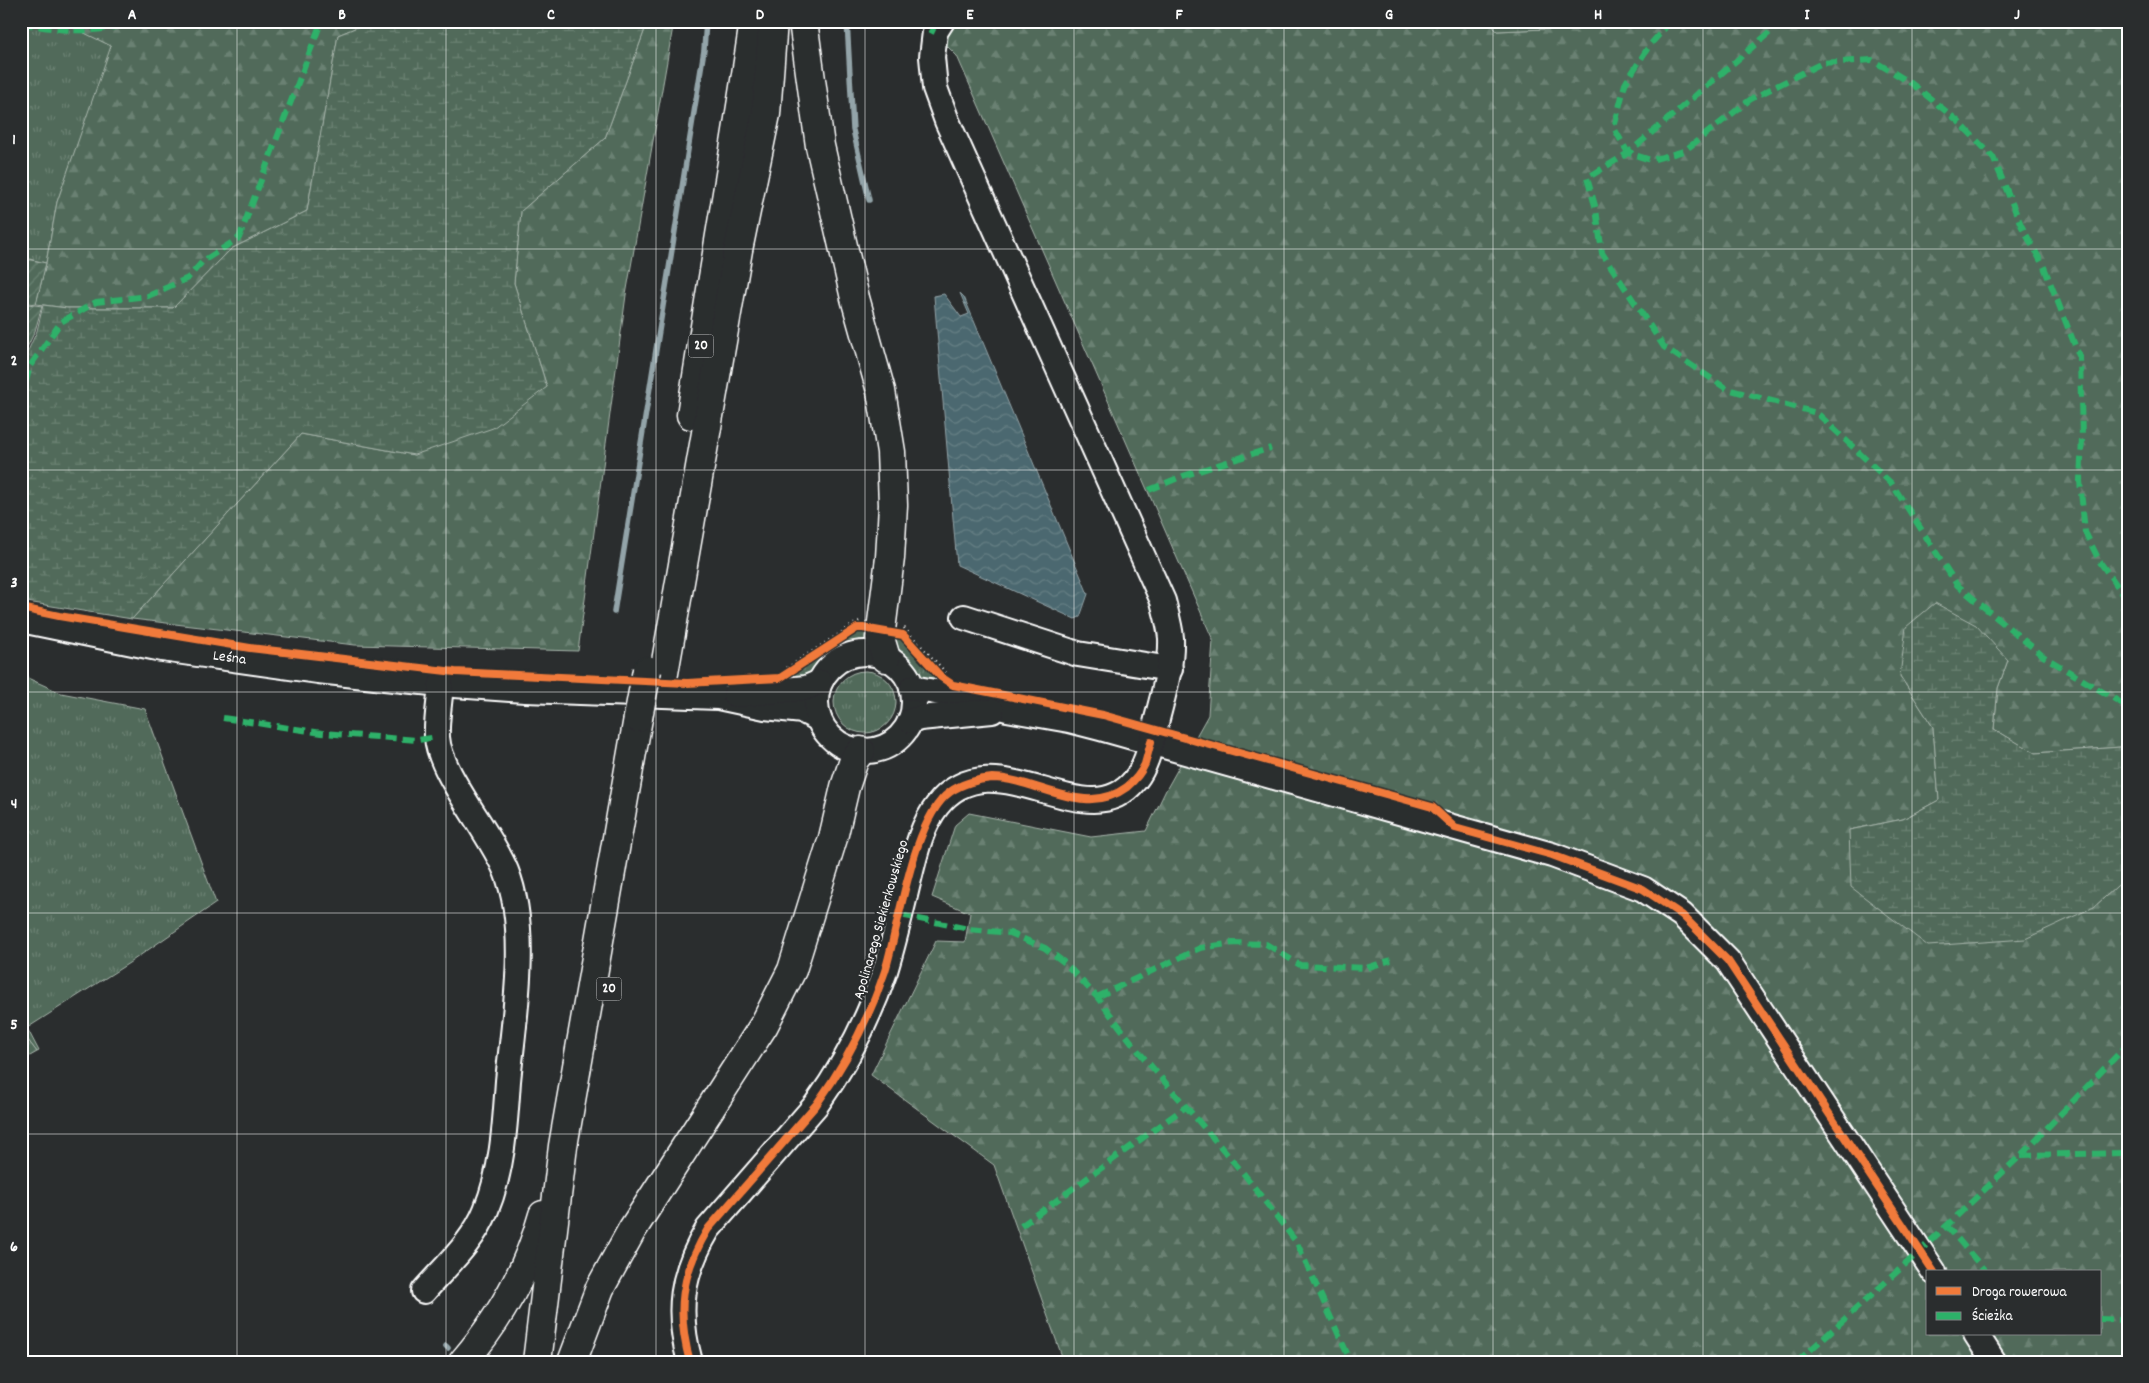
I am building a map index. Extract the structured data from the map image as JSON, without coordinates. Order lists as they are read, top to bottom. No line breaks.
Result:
{"streets":{"main road":["20"],"street":["Leśna","Apolinarego Siekierkowskiego"]},"legend":["Droga rowerowa","Ścieżka"],"grid":{"columns":["A","B","C","D","E","F","G","H","I","J"],"rows":["1","2","3","4","5","6"]}}
